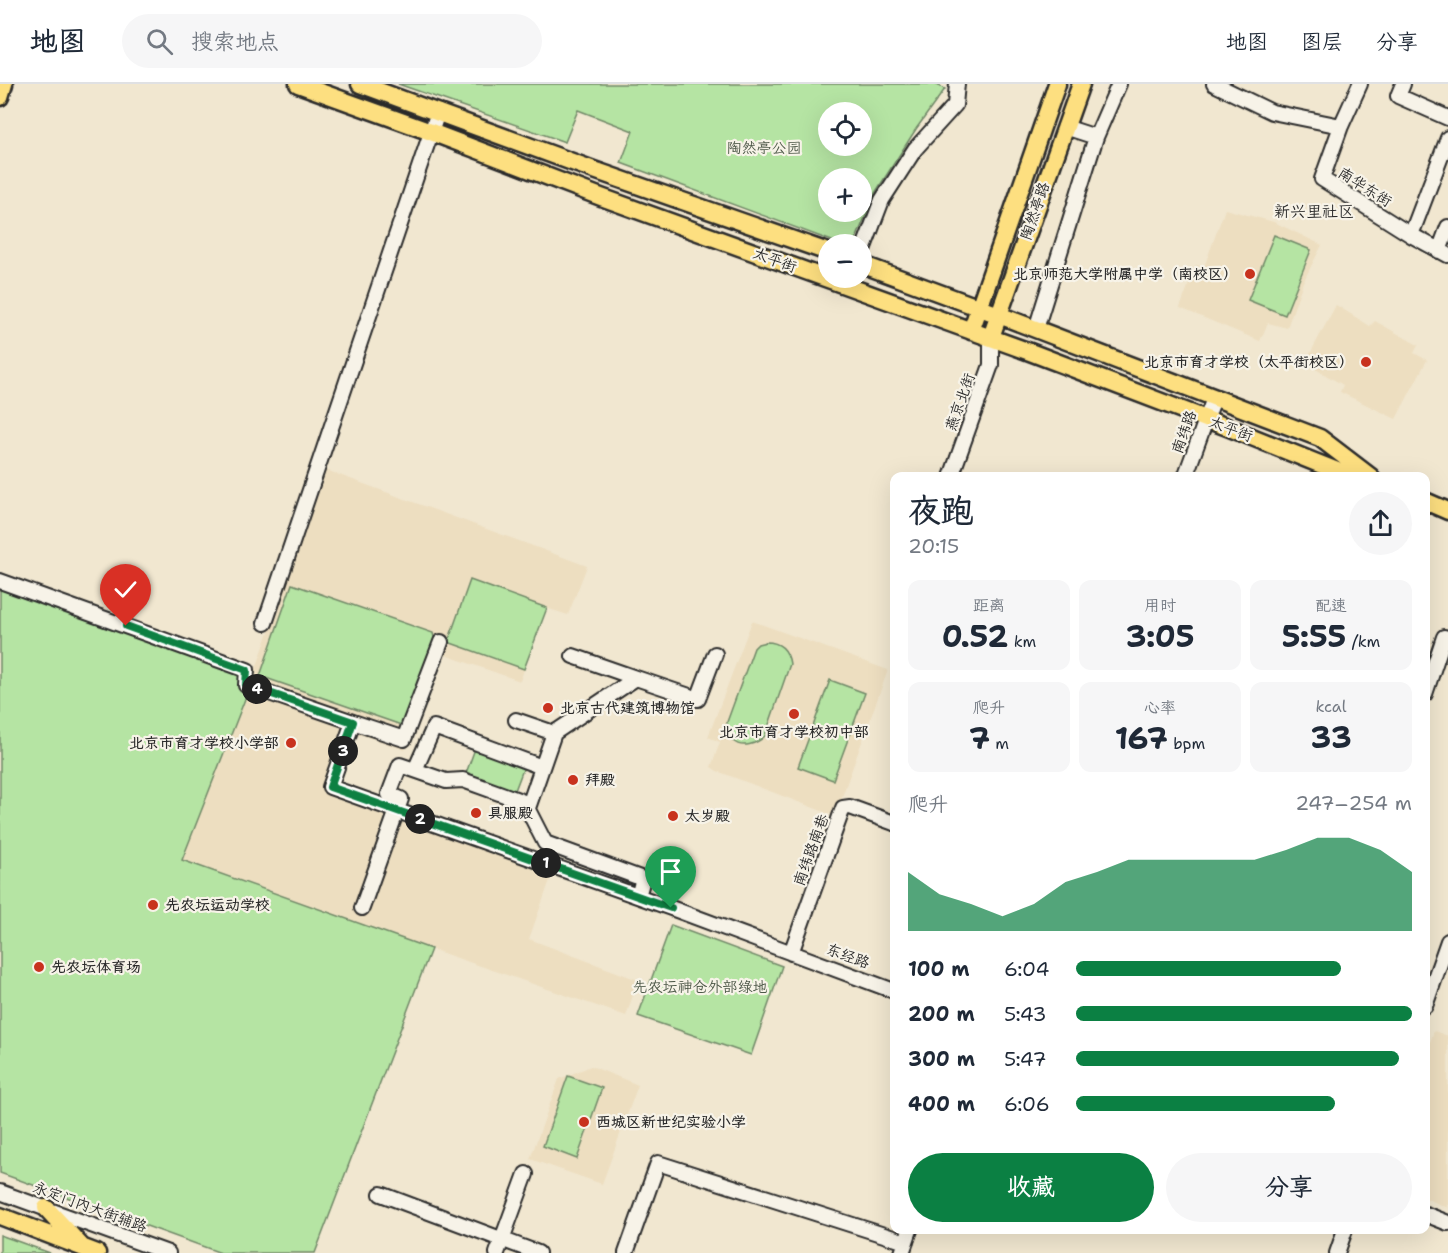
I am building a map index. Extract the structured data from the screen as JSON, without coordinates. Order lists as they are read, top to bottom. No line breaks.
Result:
{"streets":{"main road":["陶然亭路","太平街"],"street":["南华东街","燕京北街","南纬路","南纬路南巷","东经路","永定门内大街辅路"]},"crossings":[["陶然亭路","太平街"],["陶然亭路","燕京北街"],["太平街","燕京北街"],["太平街","南纬路"],["南纬路南巷","东经路"]],"districts":["新兴里社区"],"parks":["陶然亭公园","先农坛神仓外部绿地"],"places":["北京师范大学附属中学（南校区）","北京市育才学校（太平街校区）","北京古代建筑博物馆","北京市育才学校初中部","北京市育才学校小学部","拜殿","具服殿","太岁殿","先农坛运动学校","先农坛体育场","西城区新世纪实验小学"],"page":{"header":"地图","search":"搜索地点","nav":["地图","图层","分享"],"map_buttons":["+","−"],"heading":["夜跑","20:15"],"stats":[["距离","0.52 km"],["用时","3:05"],["配速","5:55 /km"],["爬升","7 m"],["心率","167 bpm"],["kcal","33"]],"pins":["4","3","2","1"],"chart":["爬升","247–254 m"],"list":[{"name":"100 m","note":"6:04"},{"name":"200 m","note":"5:43"},{"name":"300 m","note":"5:47"},{"name":"400 m","note":"6:06"}],"buttons":["收藏","分享"]}}
